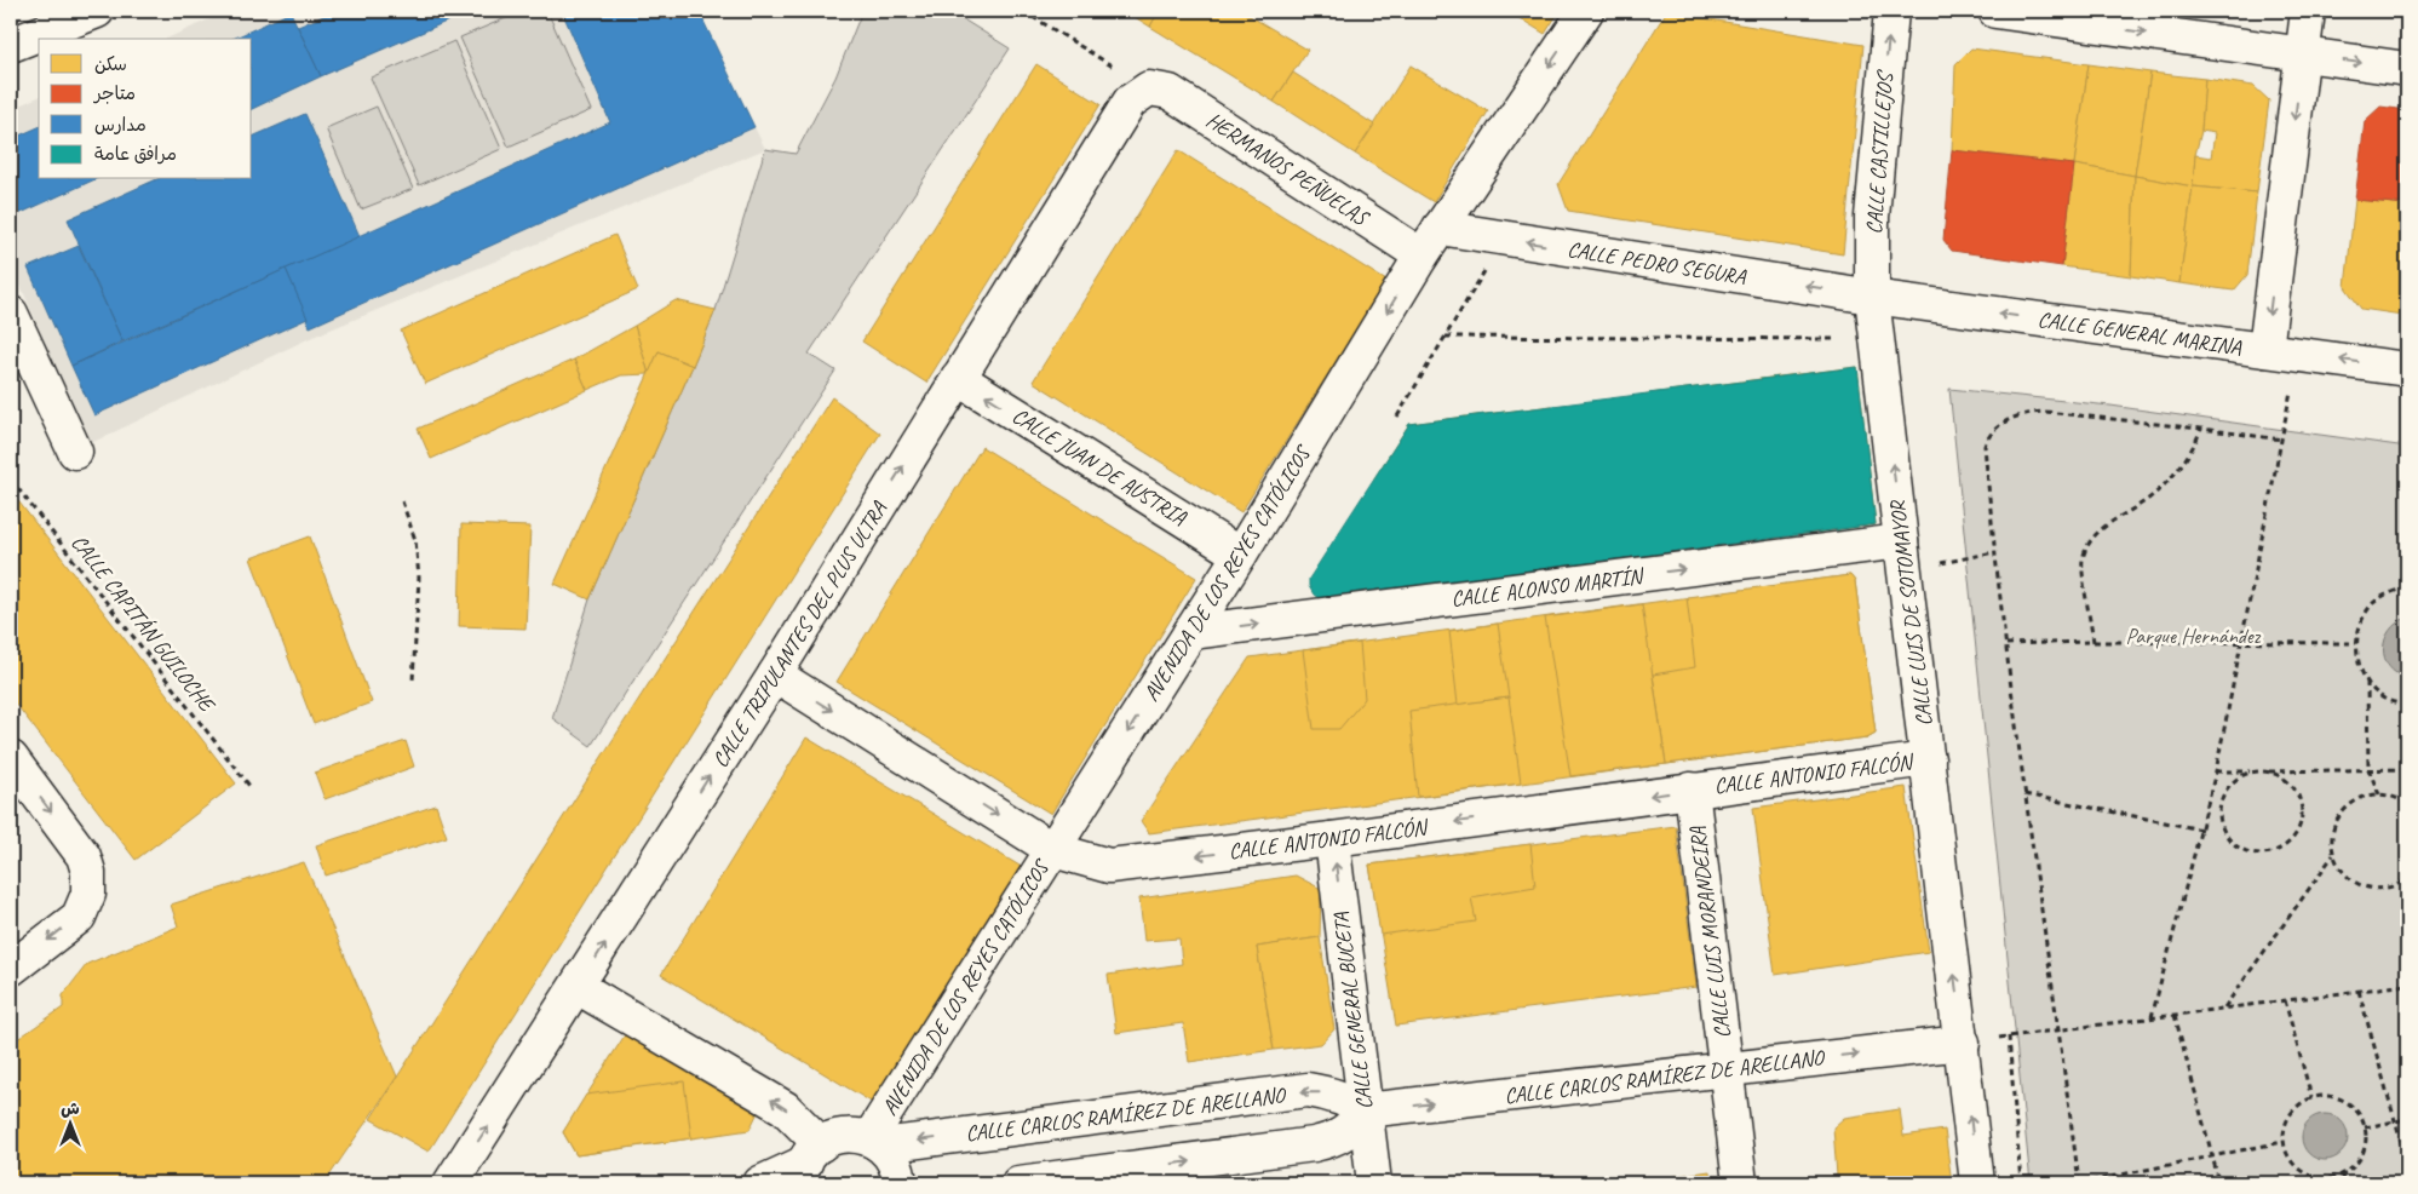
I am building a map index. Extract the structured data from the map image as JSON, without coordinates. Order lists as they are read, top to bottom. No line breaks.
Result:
{"streets":{"street":["CALLE CASTILLEJOS","HERMANOS PEÑUELAS","CALLE PEDRO SEGURA","CALLE GENERAL MARINA","CALLE JUAN DE AUSTRIA","AVENIDA DE LOS REYES CATÓLICOS","CALLE ALONSO MARTÍN","CALLE LUIS DE SOTOMAYOR","CALLE TRIPULANTES DEL PLUS ULTRA","CALLE ANTONIO FALCÓN","CALLE LUIS MORANDEIRA","CALLE GENERAL BUCETA","CALLE CARLOS RAMÍREZ DE ARELLANO"],"path":["CALLE CAPITÁN GUILOCHE"]},"crossings":[["CALLE CASTILLEJOS","CALLE PEDRO SEGURA"],["CALLE CASTILLEJOS","CALLE GENERAL MARINA"],["CALLE CASTILLEJOS","CALLE LUIS DE SOTOMAYOR"],["HERMANOS PEÑUELAS","AVENIDA DE LOS REYES CATÓLICOS"],["HERMANOS PEÑUELAS","CALLE TRIPULANTES DEL PLUS ULTRA"],["CALLE PEDRO SEGURA","CALLE GENERAL MARINA"],["CALLE PEDRO SEGURA","AVENIDA DE LOS REYES CATÓLICOS"],["CALLE PEDRO SEGURA","CALLE LUIS DE SOTOMAYOR"],["CALLE GENERAL MARINA","CALLE LUIS DE SOTOMAYOR"],["CALLE JUAN DE AUSTRIA","AVENIDA DE LOS REYES CATÓLICOS"],["CALLE JUAN DE AUSTRIA","CALLE TRIPULANTES DEL PLUS ULTRA"],["AVENIDA DE LOS REYES CATÓLICOS","CALLE ALONSO MARTÍN"],["AVENIDA DE LOS REYES CATÓLICOS","CALLE ANTONIO FALCÓN"],["AVENIDA DE LOS REYES CATÓLICOS","CALLE CARLOS RAMÍREZ DE ARELLANO"],["CALLE ALONSO MARTÍN","CALLE LUIS DE SOTOMAYOR"],["CALLE LUIS DE SOTOMAYOR","CALLE ANTONIO FALCÓN"],["CALLE LUIS DE SOTOMAYOR","CALLE CARLOS RAMÍREZ DE ARELLANO"],["CALLE TRIPULANTES DEL PLUS ULTRA","CALLE ANTONIO FALCÓN"],["CALLE ANTONIO FALCÓN","CALLE LUIS MORANDEIRA"],["CALLE ANTONIO FALCÓN","CALLE GENERAL BUCETA"],["CALLE LUIS MORANDEIRA","CALLE CARLOS RAMÍREZ DE ARELLANO"],["CALLE GENERAL BUCETA","CALLE CARLOS RAMÍREZ DE ARELLANO"]],"one_way":["CALLE CASTILLEJOS","CALLE PEDRO SEGURA","CALLE JUAN DE AUSTRIA","AVENIDA DE LOS REYES CATÓLICOS","CALLE ALONSO MARTÍN","CALLE LUIS DE SOTOMAYOR","CALLE TRIPULANTES DEL PLUS ULTRA","CALLE GENERAL BUCETA"],"parks":["Parque Hernández"],"legend":["سكن","متاجر","مدارس","مرافق عامة"],"north":"top"}
